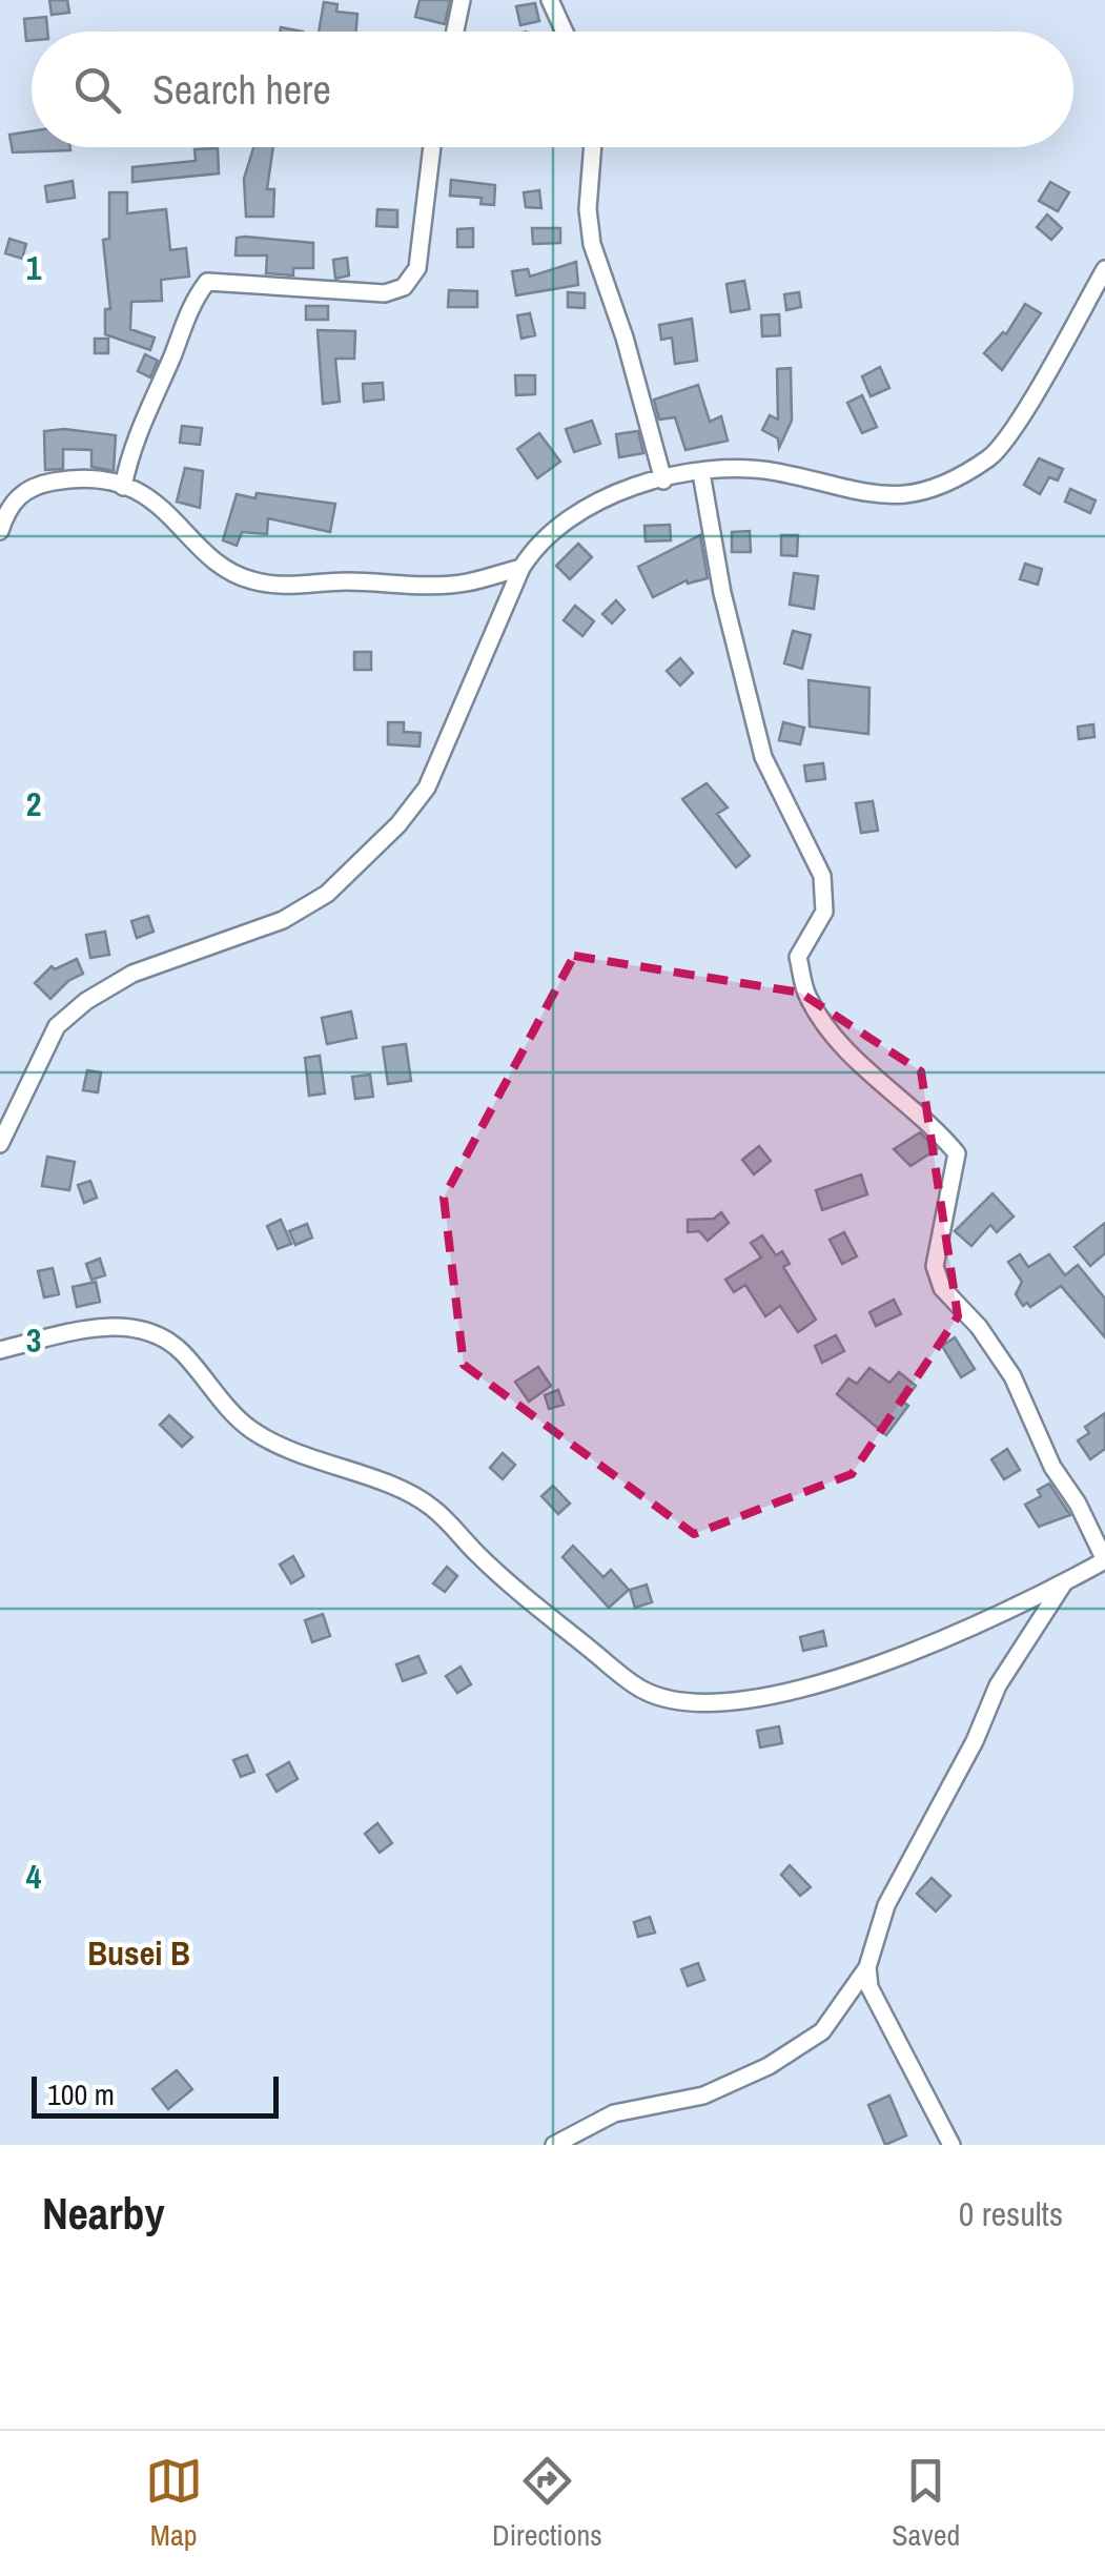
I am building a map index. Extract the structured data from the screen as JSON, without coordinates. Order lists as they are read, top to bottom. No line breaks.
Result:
{"districts":["Busei B"],"scale_bar":"100 m","page":{"search":"Search here","scale":"100 m","heading":["Nearby","0 results"],"nav":["Map","Directions","Saved"]},"grid":{"rows":["1","2","3","4"]}}
